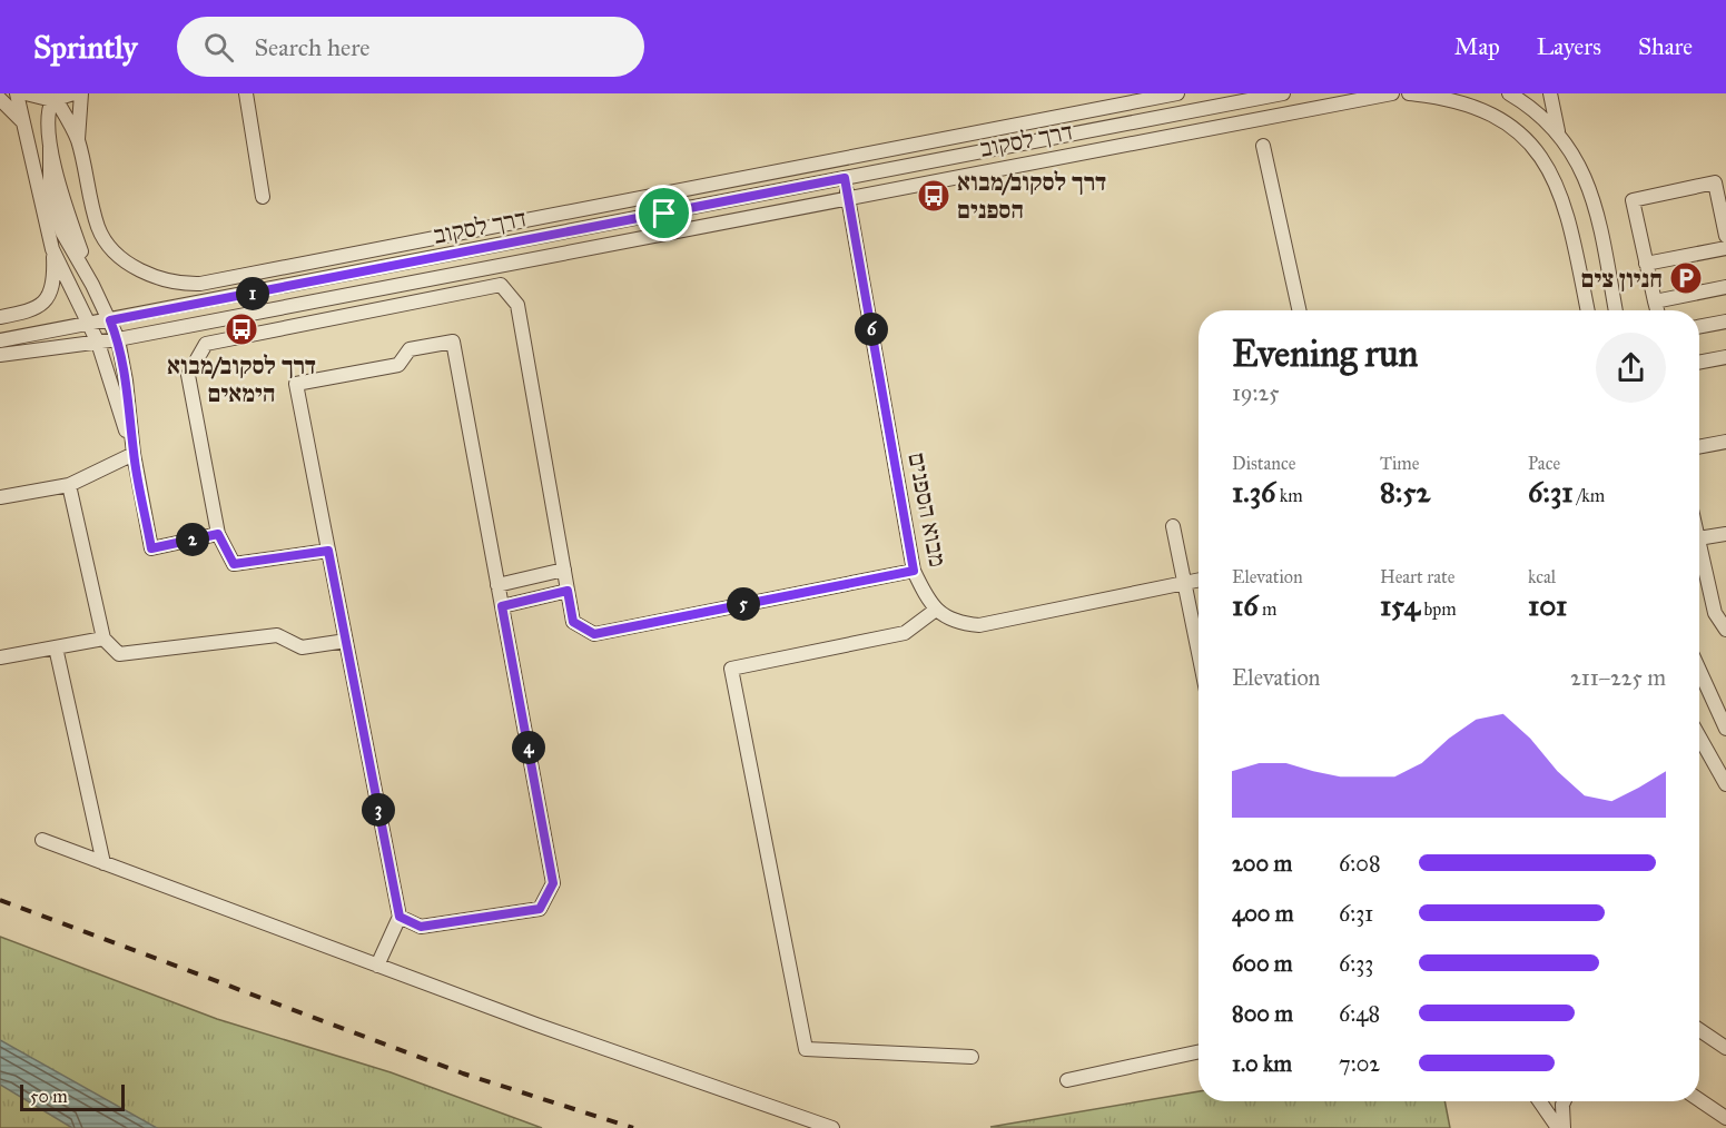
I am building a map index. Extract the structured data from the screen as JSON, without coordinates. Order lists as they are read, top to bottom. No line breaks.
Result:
{"streets":{"street":["דרך לסקוב","מבוא הספנים"]},"crossings":[["דרך לסקוב","מבוא הספנים"]],"places":{"bus stop":["דרך לסקוב/מבוא הספנים","דרך לסקוב/מבוא הימאים"],"parking":["חניון צים"]},"scale_bar":"50 m","page":{"header":"Sprintly","search":"Search here","nav":["Map","Layers","Share"],"pins":["1","6","2","5","4","3"],"heading":["Evening run","19:25"],"stats":[["Distance","1.36 km"],["Time","8:52"],["Pace","6:31 /km"],["Elevation","16 m"],["Heart rate","154 bpm"],["kcal","101"]],"chart":["Elevation","211–225 m"],"list":[{"name":"200 m","note":"6:08"},{"name":"400 m","note":"6:31"},{"name":"600 m","note":"6:33"},{"name":"800 m","note":"6:48"},{"name":"1.0 km","note":"7:02"}],"scale":"50 m"}}
